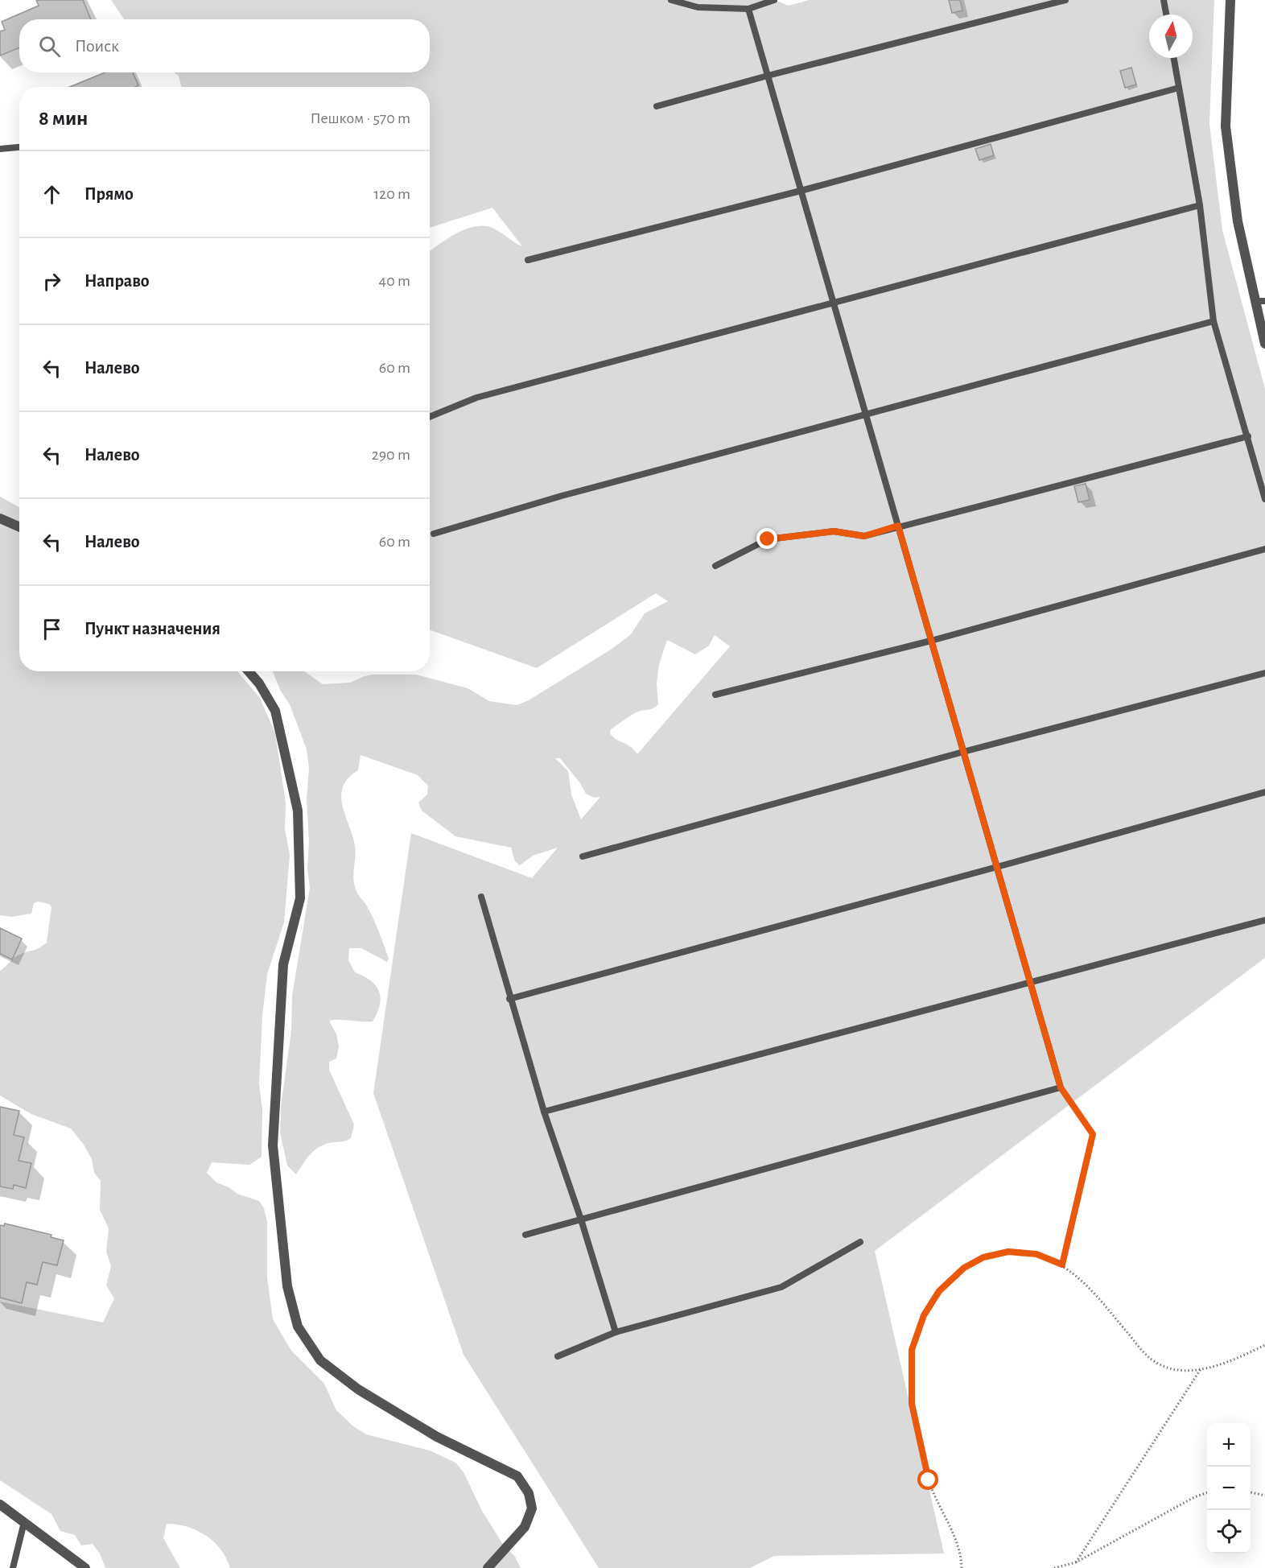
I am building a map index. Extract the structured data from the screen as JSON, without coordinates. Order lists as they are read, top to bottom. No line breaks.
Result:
{"north":"top","page":{"search":"Поиск","heading":["8 мин","Пешком · 570 m"],"list":[["Прямо","120 m"],["Направо","40 m"],["Налево","60 m"],["Налево","290 m"],["Налево","60 m"],"Пункт назначения"],"map_buttons":["+","−"]}}
